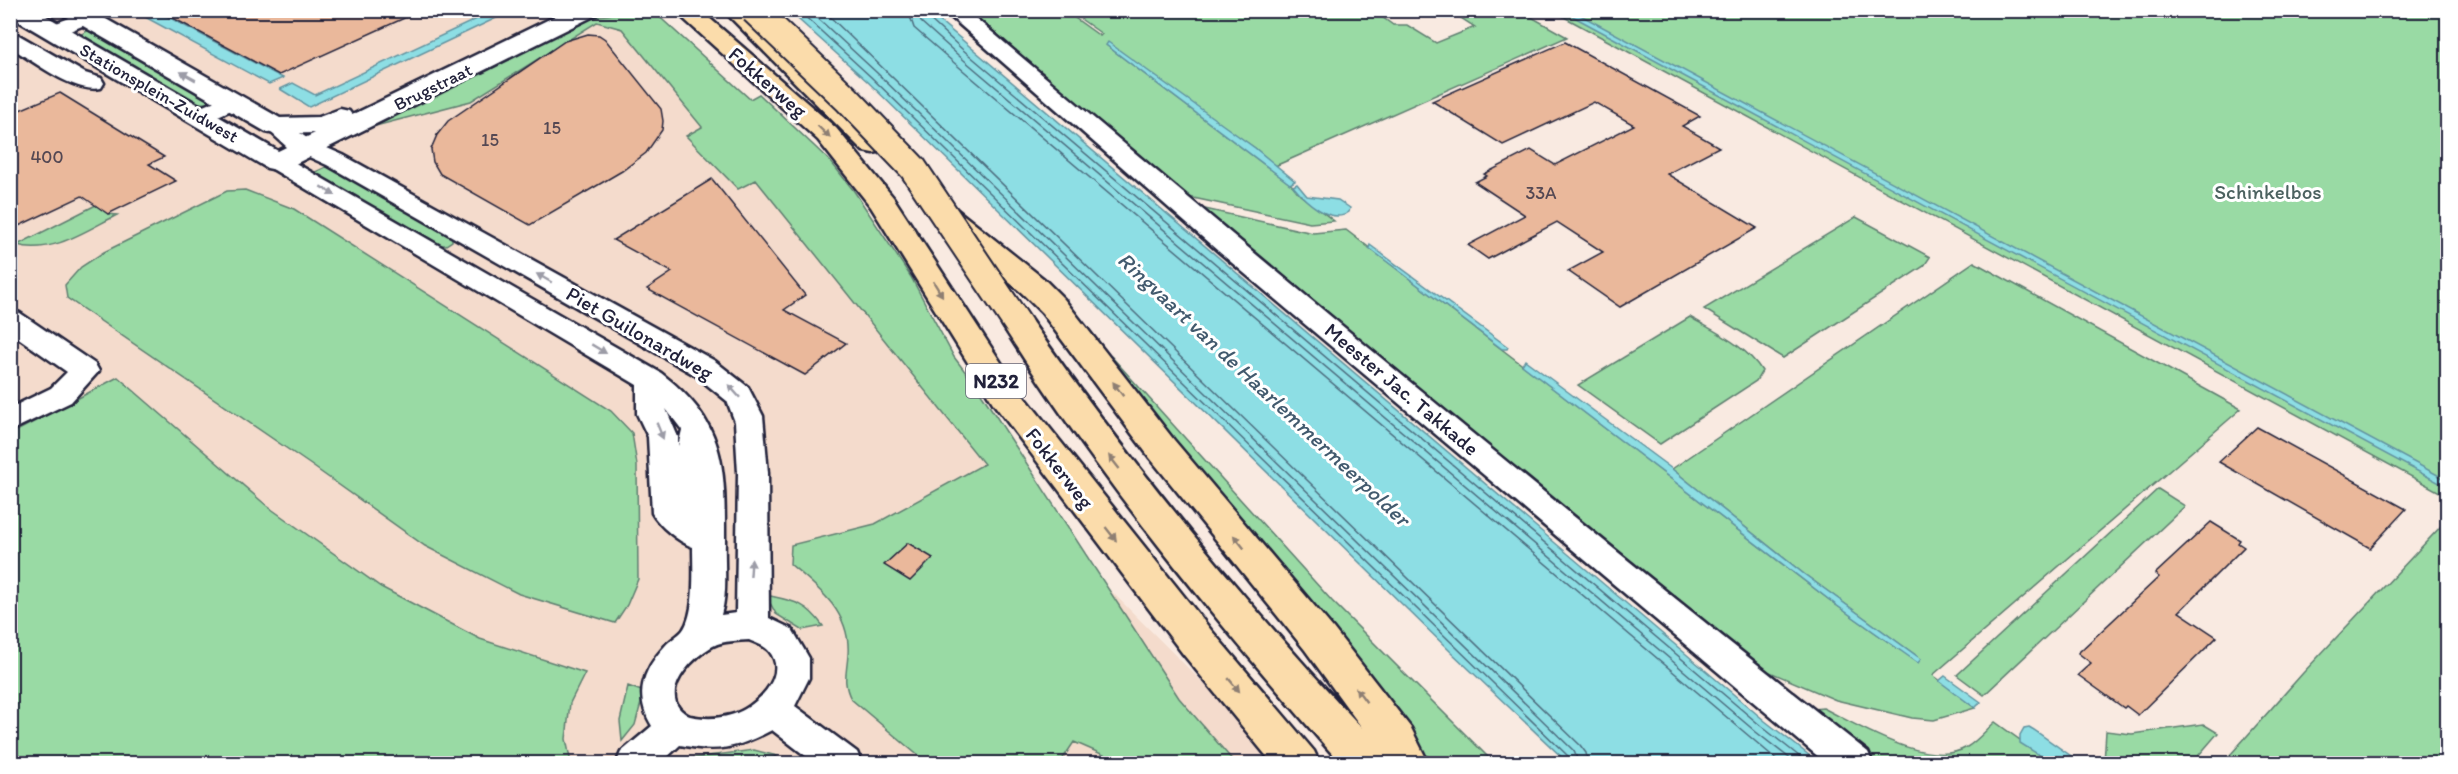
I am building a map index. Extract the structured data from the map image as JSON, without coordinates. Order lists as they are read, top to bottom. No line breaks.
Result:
{"streets":{"main road":["Fokkerweg","N232"],"street":["Brugstraat","Stationsplein-Zuidwest","Piet Guilonardweg","Meester Jac. Takkade"]},"crossings":[["Brugstraat","Stationsplein-Zuidwest"],["Brugstraat","Piet Guilonardweg"],["Stationsplein-Zuidwest","Piet Guilonardweg"]],"water":["Ringvaart van de Haarlemmermeerpolder"],"parks":["Schinkelbos"],"house_numbers":["15","15","400","33A"]}
